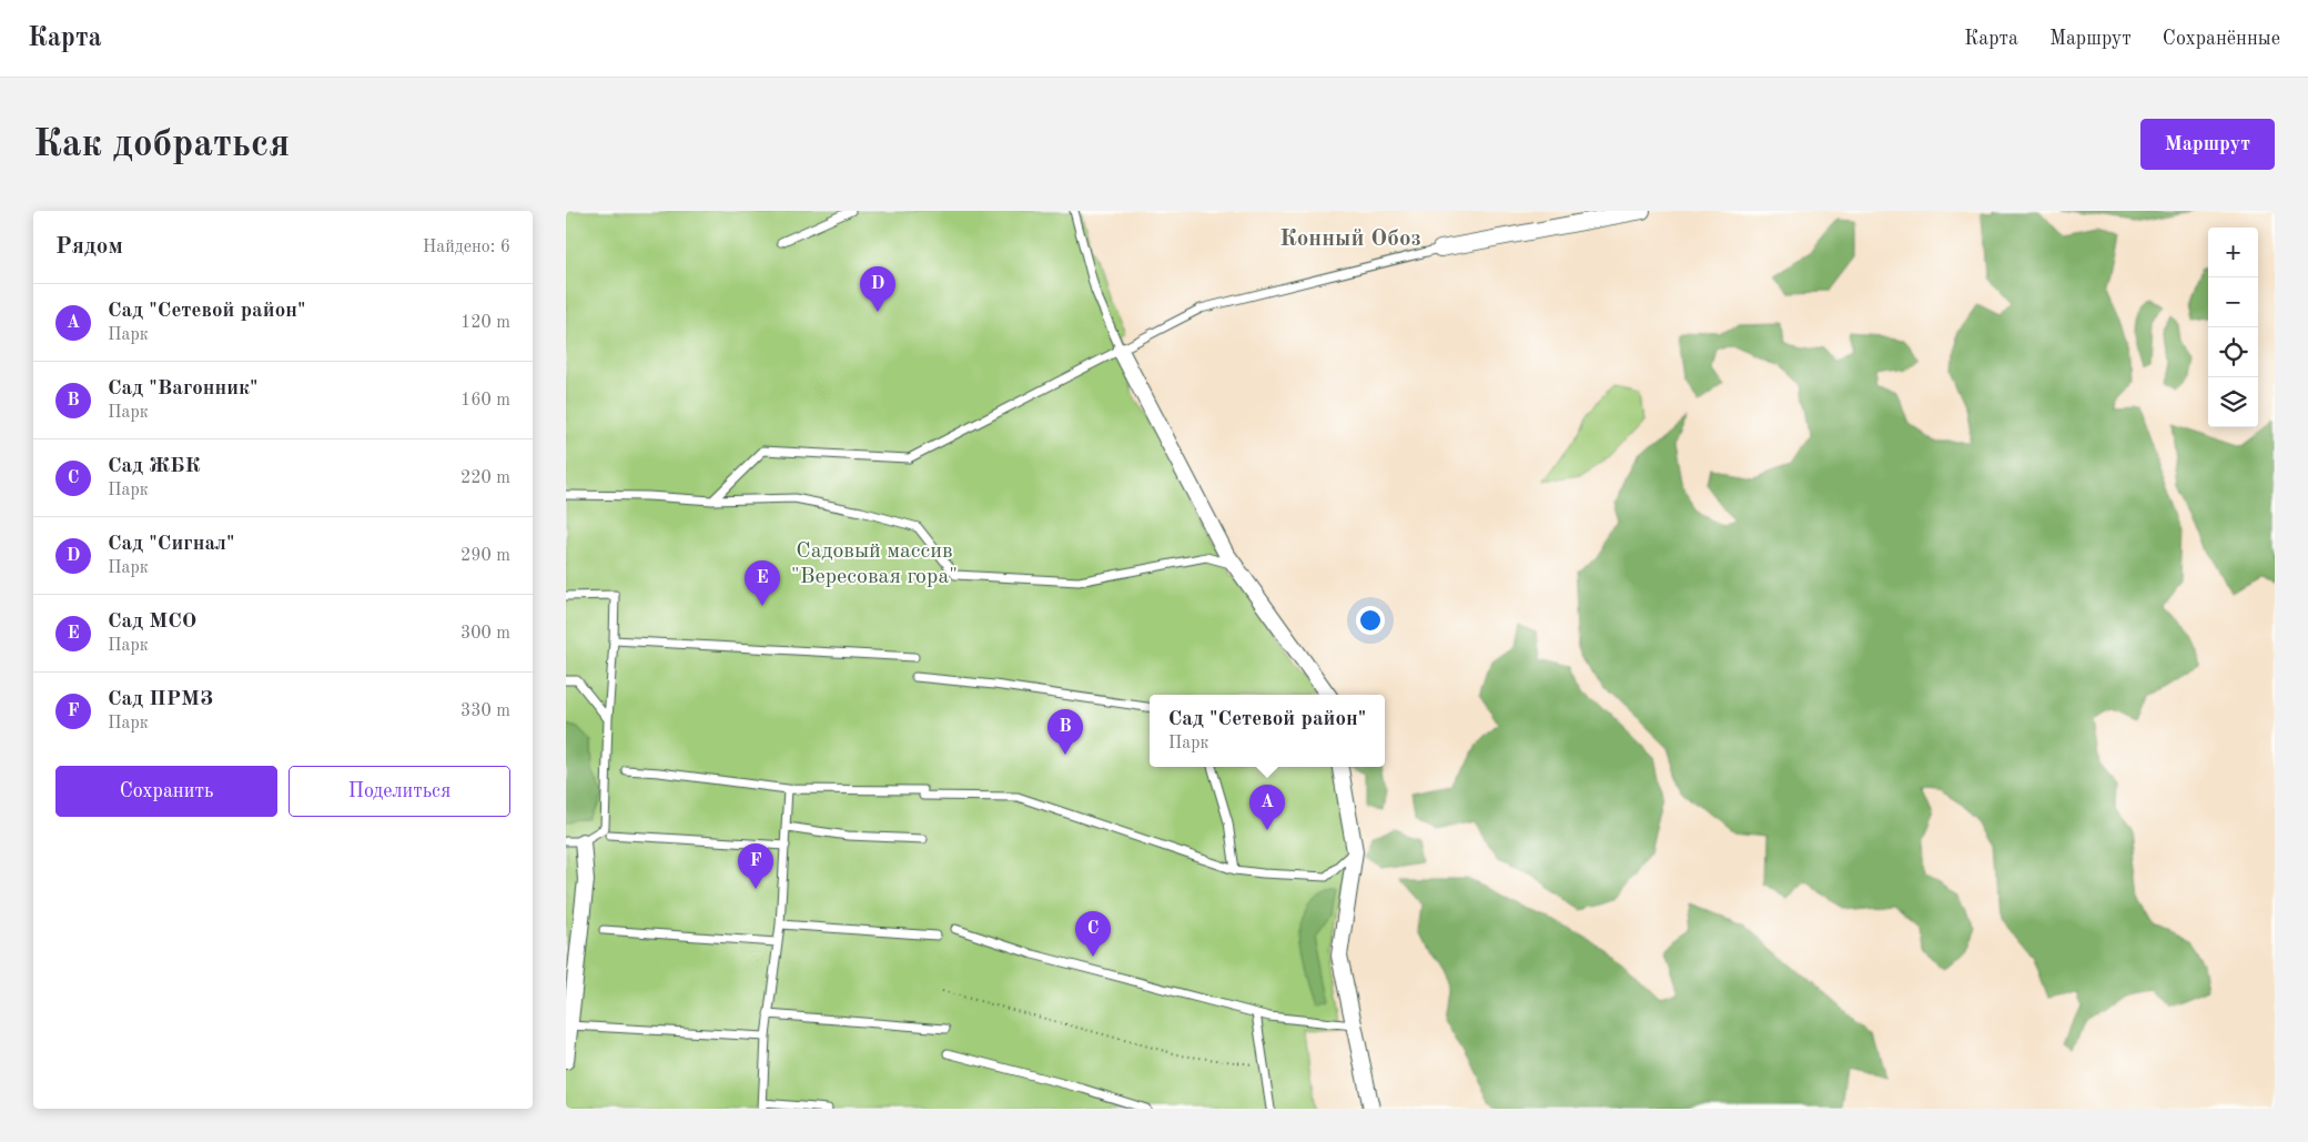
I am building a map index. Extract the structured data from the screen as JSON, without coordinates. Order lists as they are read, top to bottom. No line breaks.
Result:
{"districts":["Конный Обоз"],"parks":["Садовый массив \"Вересовая гора\""],"page":{"header":"Карта","nav":["Карта","Маршрут","Сохранённые"],"buttons":["Маршрут",["Сохранить","Поделиться"]],"title":"Как добраться","heading":["Рядом","Найдено: 6"],"map_buttons":["+","−"],"pins":["D","E","B","A","F","C"],"list":[{"mark":"A","name":"Сад \"Сетевой район\"","note":"Парк","value":"120 m"},{"mark":"B","name":"Сад \"Вагонник\"","note":"Парк","value":"160 m"},{"mark":"C","name":"Сад ЖБК","note":"Парк","value":"220 m"},{"mark":"D","name":"Сад \"Сигнал\"","note":"Парк","value":"290 m"},{"mark":"E","name":"Сад МСО","note":"Парк","value":"300 m"},{"mark":"F","name":"Сад ПРМЗ","note":"Парк","value":"330 m"}],"popup":["Сад \"Сетевой район\"","Парк"]}}
